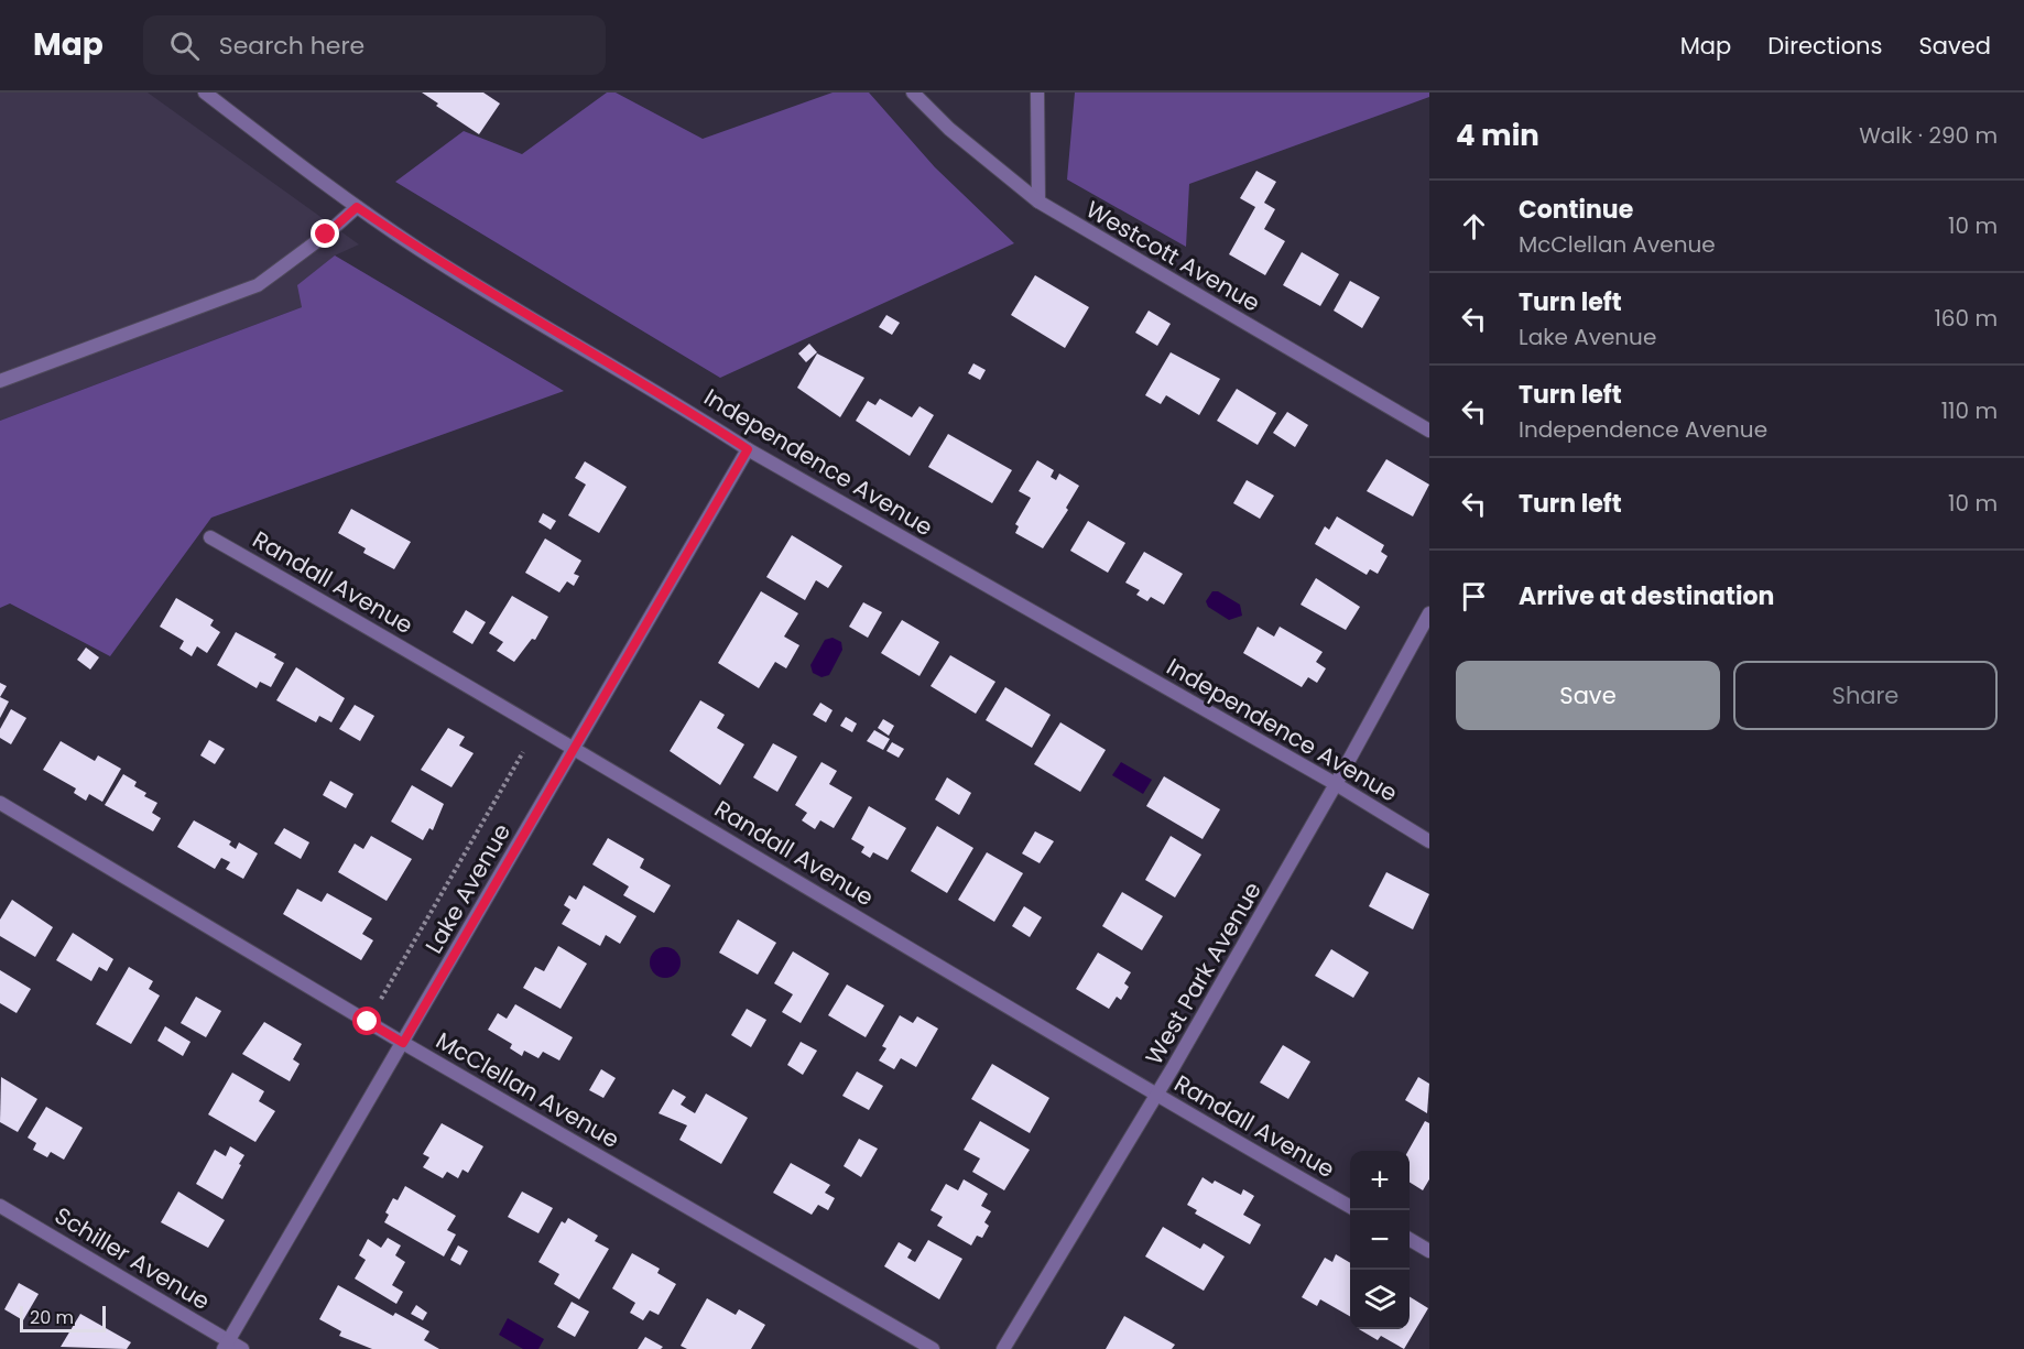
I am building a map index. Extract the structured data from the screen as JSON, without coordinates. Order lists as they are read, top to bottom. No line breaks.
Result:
{"streets":{"street":["Westcott Avenue","Independence Avenue","Randall Avenue","Lake Avenue","West Park Avenue","McClellan Avenue","Schiller Avenue"]},"crossings":[["Independence Avenue","Lake Avenue"],["Independence Avenue","West Park Avenue"],["Randall Avenue","Lake Avenue"],["Randall Avenue","West Park Avenue"],["Lake Avenue","McClellan Avenue"],["Lake Avenue","Schiller Avenue"]],"scale_bar":"20 m","page":{"header":"Map","search":"Search here","nav":["Map","Directions","Saved"],"heading":["4 min","Walk · 290 m"],"list":[["Continue","McClellan Avenue","10 m"],["Turn left","Lake Avenue","160 m"],["Turn left","Independence Avenue","110 m"],["Turn left","10 m"],"Arrive at destination"],"buttons":["Save","Share"],"map_buttons":["+","−"],"scale":"20 m"}}
